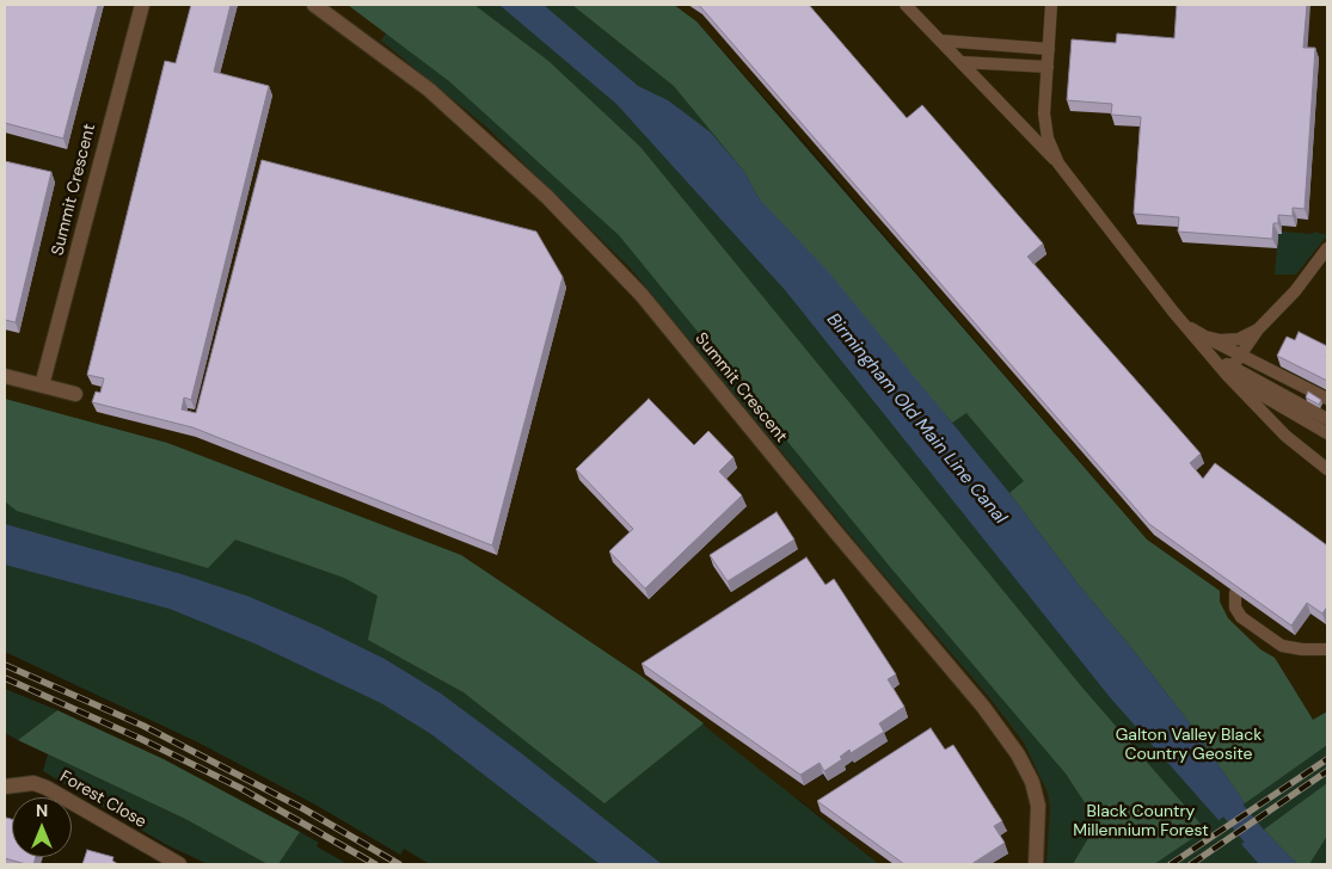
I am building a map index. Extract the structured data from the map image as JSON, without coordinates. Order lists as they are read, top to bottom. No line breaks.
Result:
{"streets":{"street":["Summit Crescent","Forest Close"]},"water":["Birmingham Old Main Line Canal"],"parks":["Galton Valley Black Country Geosite","Black Country Millennium Forest"],"north":"top"}
